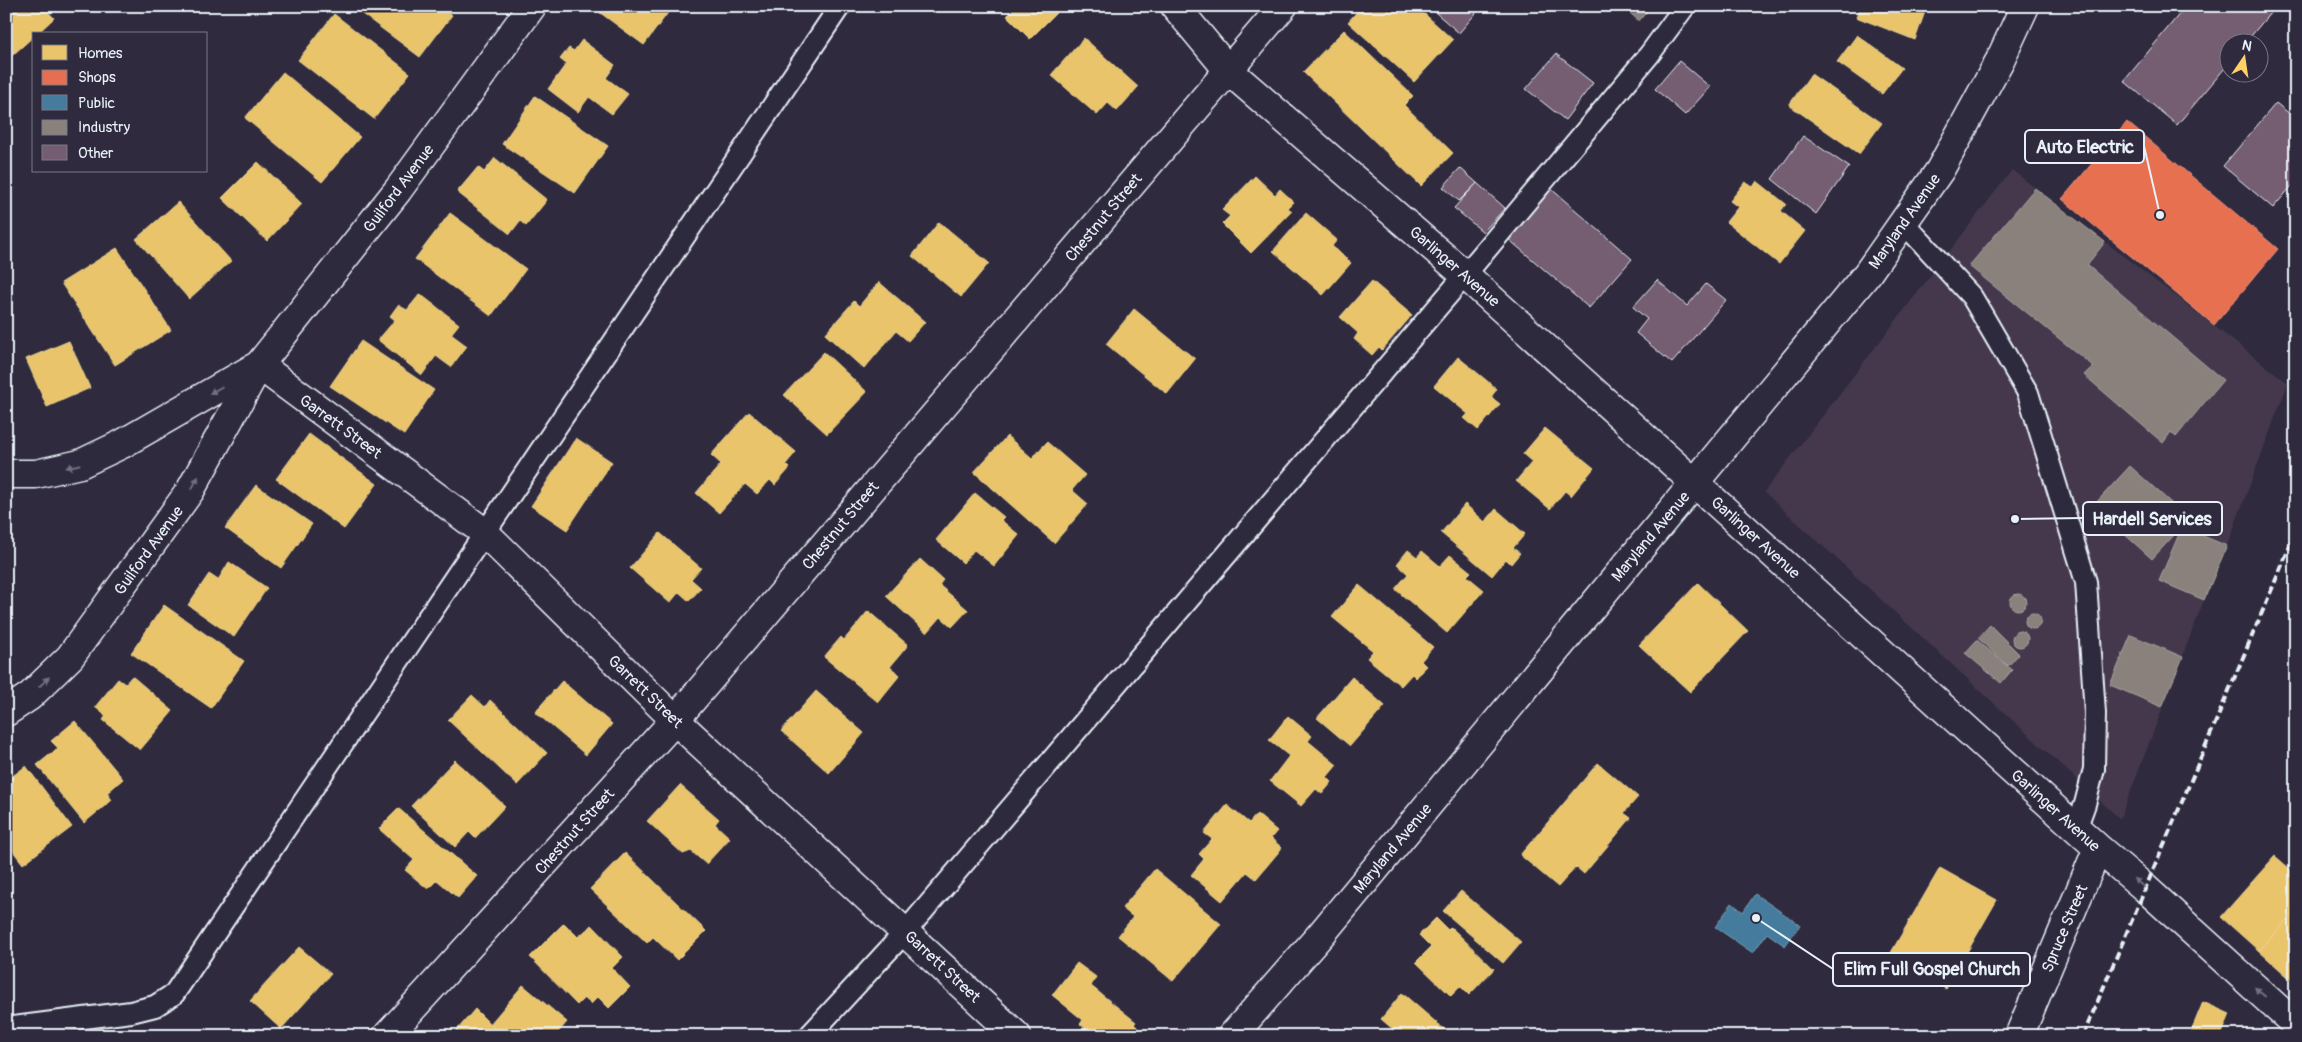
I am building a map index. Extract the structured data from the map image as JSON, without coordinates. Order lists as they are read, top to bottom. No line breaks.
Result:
{"streets":{"street":["Guilford Avenue","Chestnut Street","Maryland Avenue","Garlinger Avenue","Garrett Street","Spruce Street"]},"crossings":[["Guilford Avenue","Garrett Street"],["Chestnut Street","Garlinger Avenue"],["Chestnut Street","Garrett Street"],["Maryland Avenue","Garlinger Avenue"],["Garlinger Avenue","Spruce Street"]],"places":["Auto Electric","Hardell Services","Elim Full Gospel Church"],"legend":["Homes","Shops","Public","Industry","Other"],"north":"top"}
